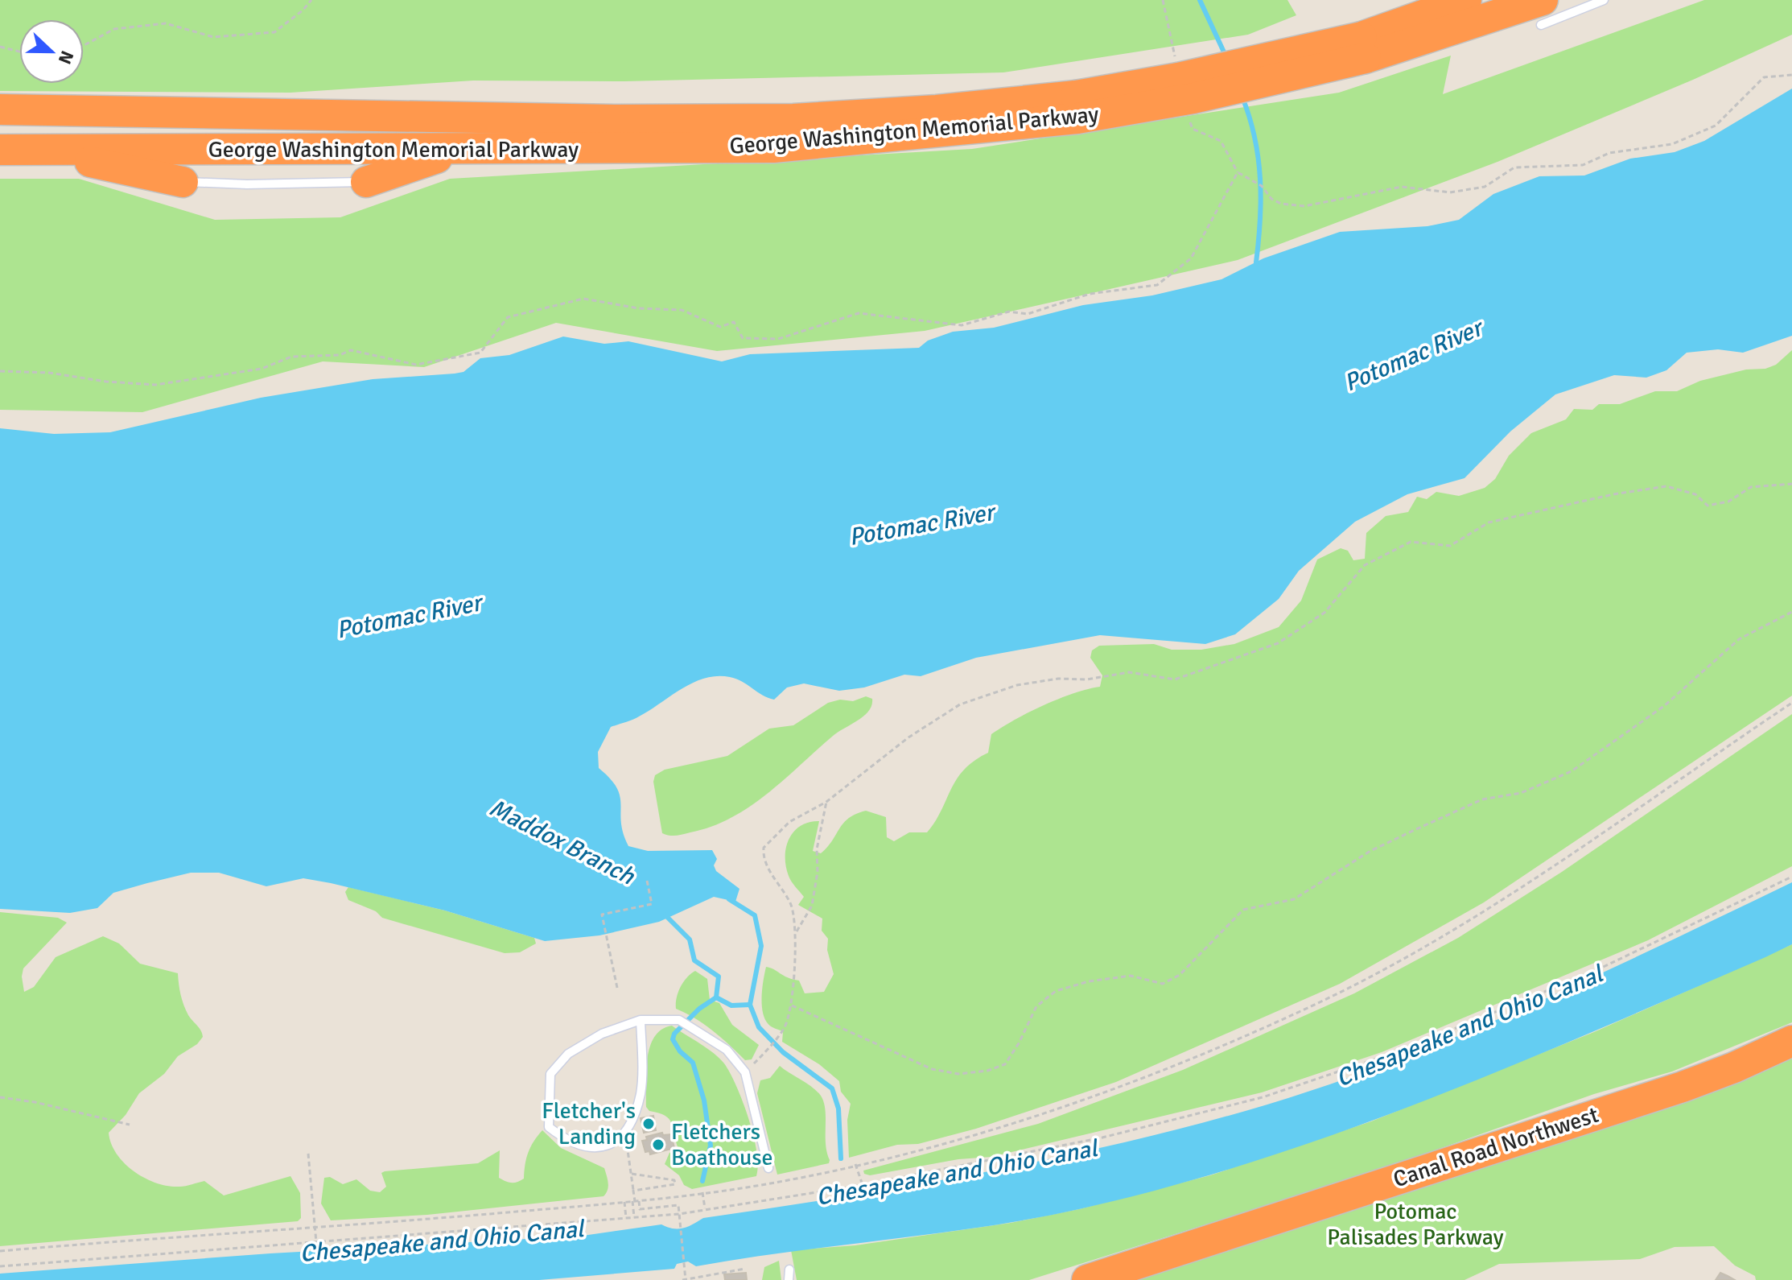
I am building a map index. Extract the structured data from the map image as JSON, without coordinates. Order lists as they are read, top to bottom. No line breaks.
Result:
{"streets":{"highway":["George Washington Memorial Parkway","Canal Road Northwest"]},"water":["Potomac River","Maddox Branch","Chesapeake and Ohio Canal"],"parks":["Potomac Palisades Parkway"],"places":["Fletcher's Landing","Fletchers Boathouse"],"north":"right"}
